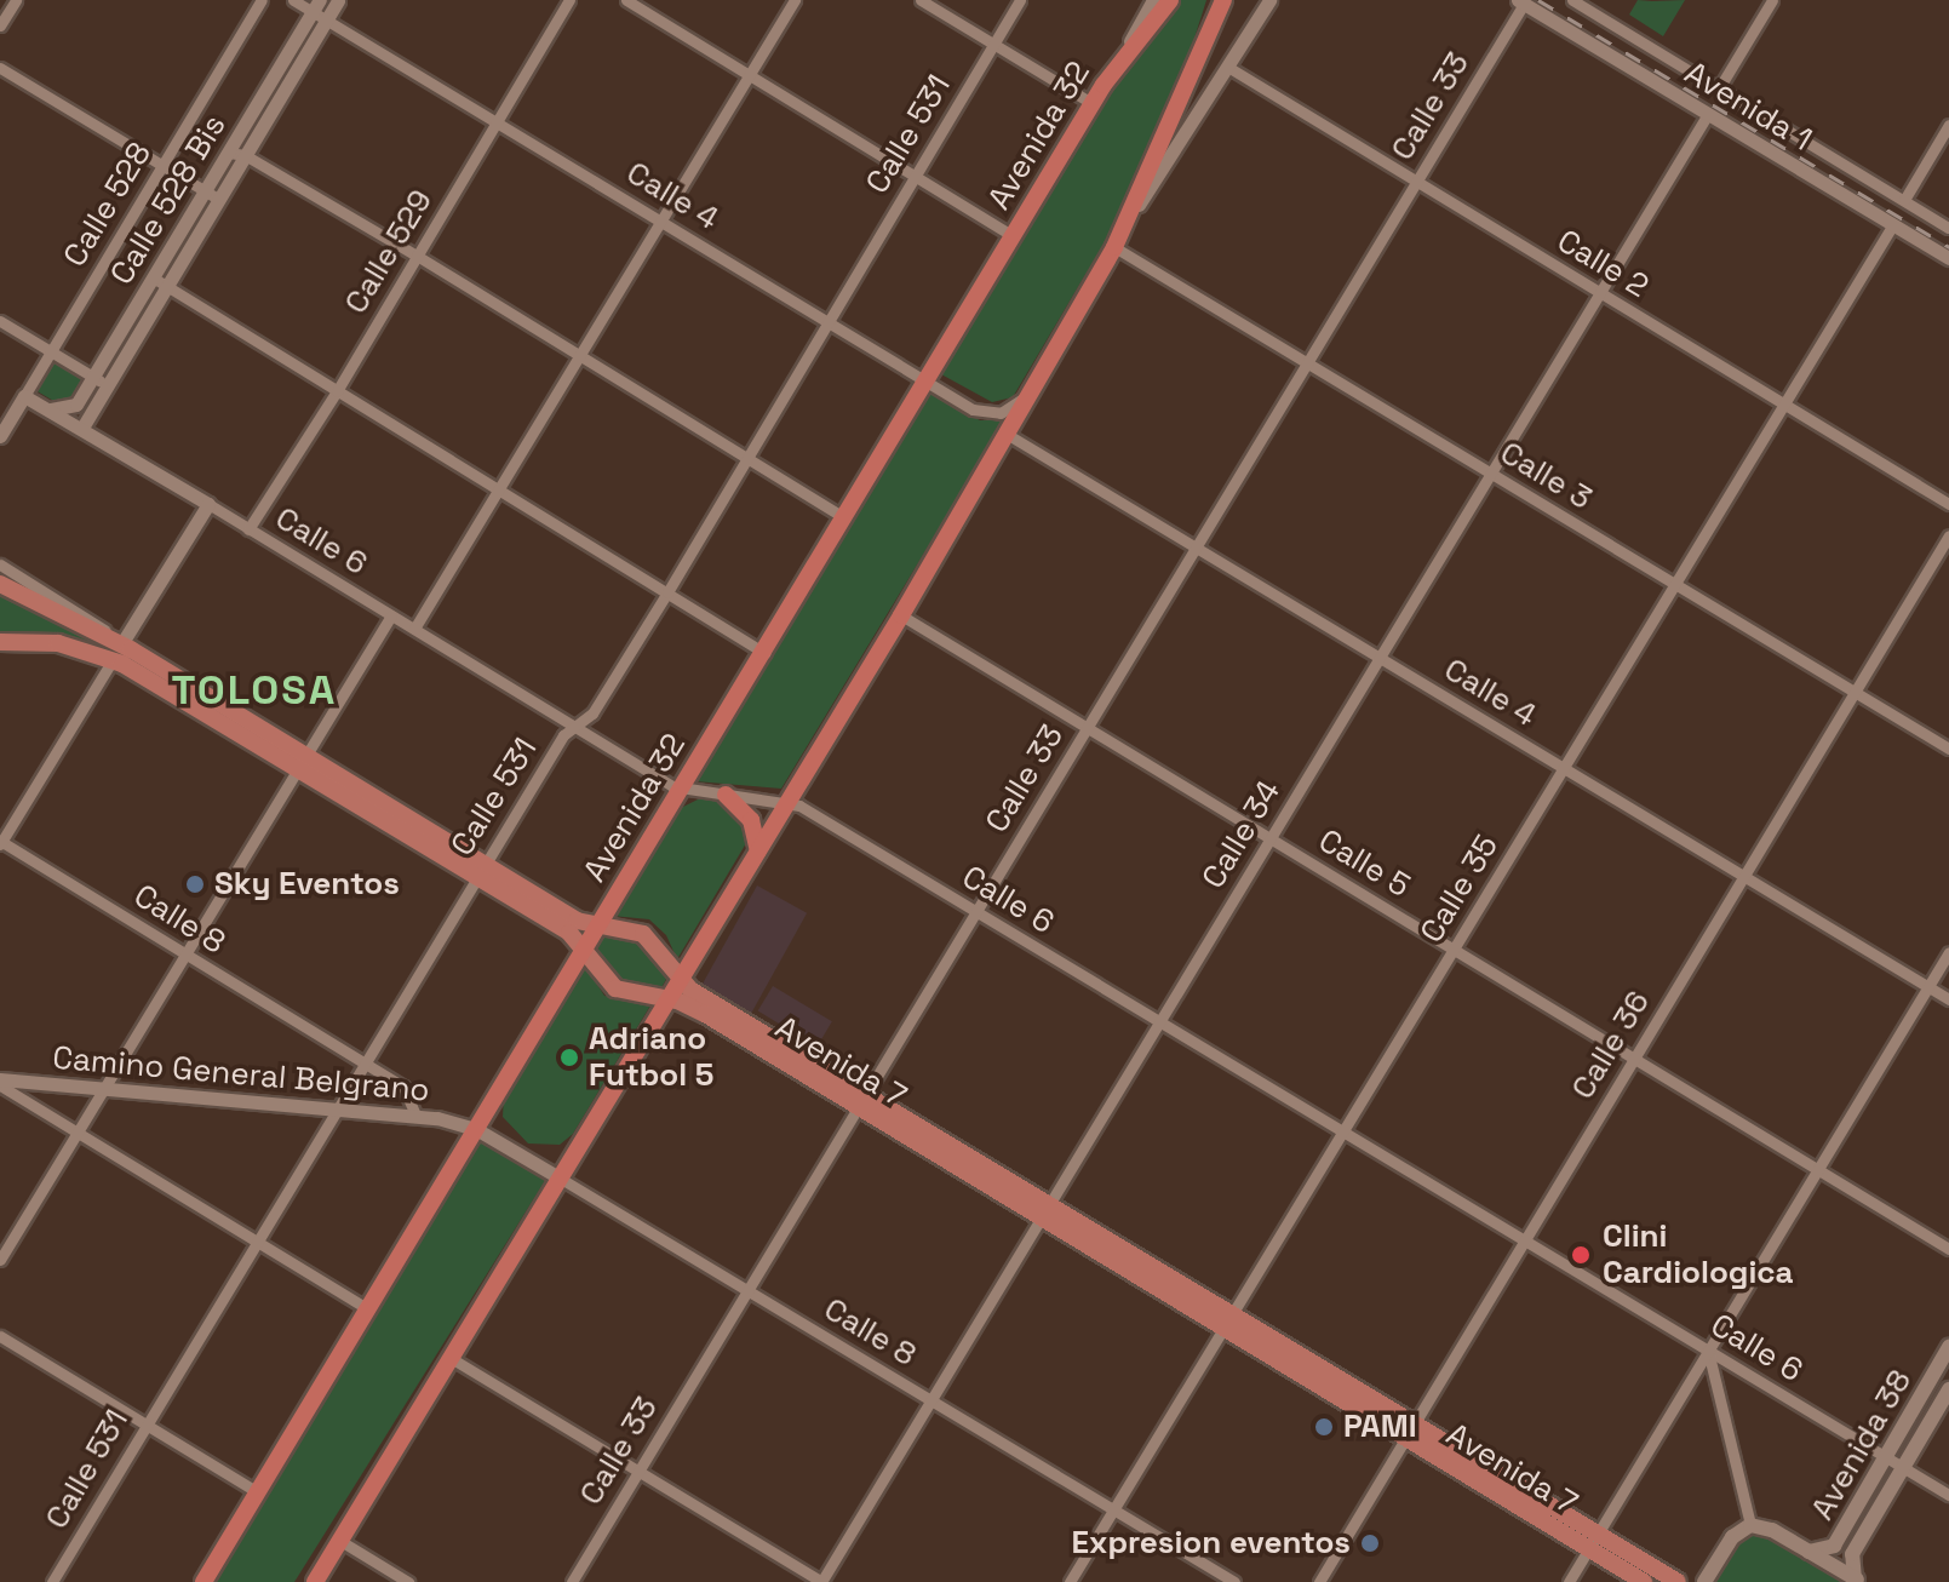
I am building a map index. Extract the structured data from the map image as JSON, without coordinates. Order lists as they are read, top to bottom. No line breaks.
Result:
{"streets":{"highway":["Avenida 32"],"main road":["Avenida 7","Avenida 38"],"street":["Calle 33","Avenida 1","Calle 531","Calle 4","Calle 528 Bis","Calle 528","Calle 529","Calle 2","Calle 3","Calle 6","Calle 34","Calle 5","Calle 35","Calle 8","Calle 36","Camino General Belgrano"]},"crossings":[["Calle 33","Avenida 1"],["Calle 33","Calle 4"],["Calle 33","Calle 2"],["Calle 33","Calle 3"],["Calle 33","Calle 6"],["Calle 33","Calle 5"],["Calle 33","Calle 8"],["Calle 33","Avenida 7"],["Avenida 1","Calle 34"],["Avenida 1","Calle 35"],["Calle 531","Calle 4"],["Calle 531","Calle 6"],["Calle 531","Calle 8"],["Calle 531","Avenida 7"],["Calle 531","Camino General Belgrano"],["Avenida 32","Calle 4"],["Avenida 32","Calle 6"],["Avenida 32","Calle 8"],["Avenida 32","Avenida 7"],["Avenida 32","Camino General Belgrano"],["Calle 4","Calle 528 Bis"],["Calle 4","Calle 529"],["Calle 4","Calle 34"],["Calle 4","Calle 35"],["Calle 4","Calle 36"],["Calle 528 Bis","Calle 6"],["Calle 528","Calle 6"],["Calle 529","Calle 6"],["Calle 2","Calle 34"],["Calle 2","Calle 35"],["Calle 3","Calle 34"],["Calle 3","Calle 35"],["Calle 3","Calle 36"],["Calle 6","Calle 34"],["Calle 6","Calle 35"],["Calle 6","Calle 36"],["Calle 6","Avenida 38"],["Calle 34","Calle 5"],["Calle 34","Calle 8"],["Calle 34","Avenida 7"],["Calle 5","Calle 35"],["Calle 5","Calle 36"],["Calle 35","Calle 8"],["Calle 35","Avenida 7"],["Calle 8","Camino General Belgrano"],["Calle 36","Avenida 7"]],"districts":["TOLOSA"],"places":["Sky Eventos","Adriano Futbol 5","Clini Cardiologica","PAMI","Expresion eventos"]}
